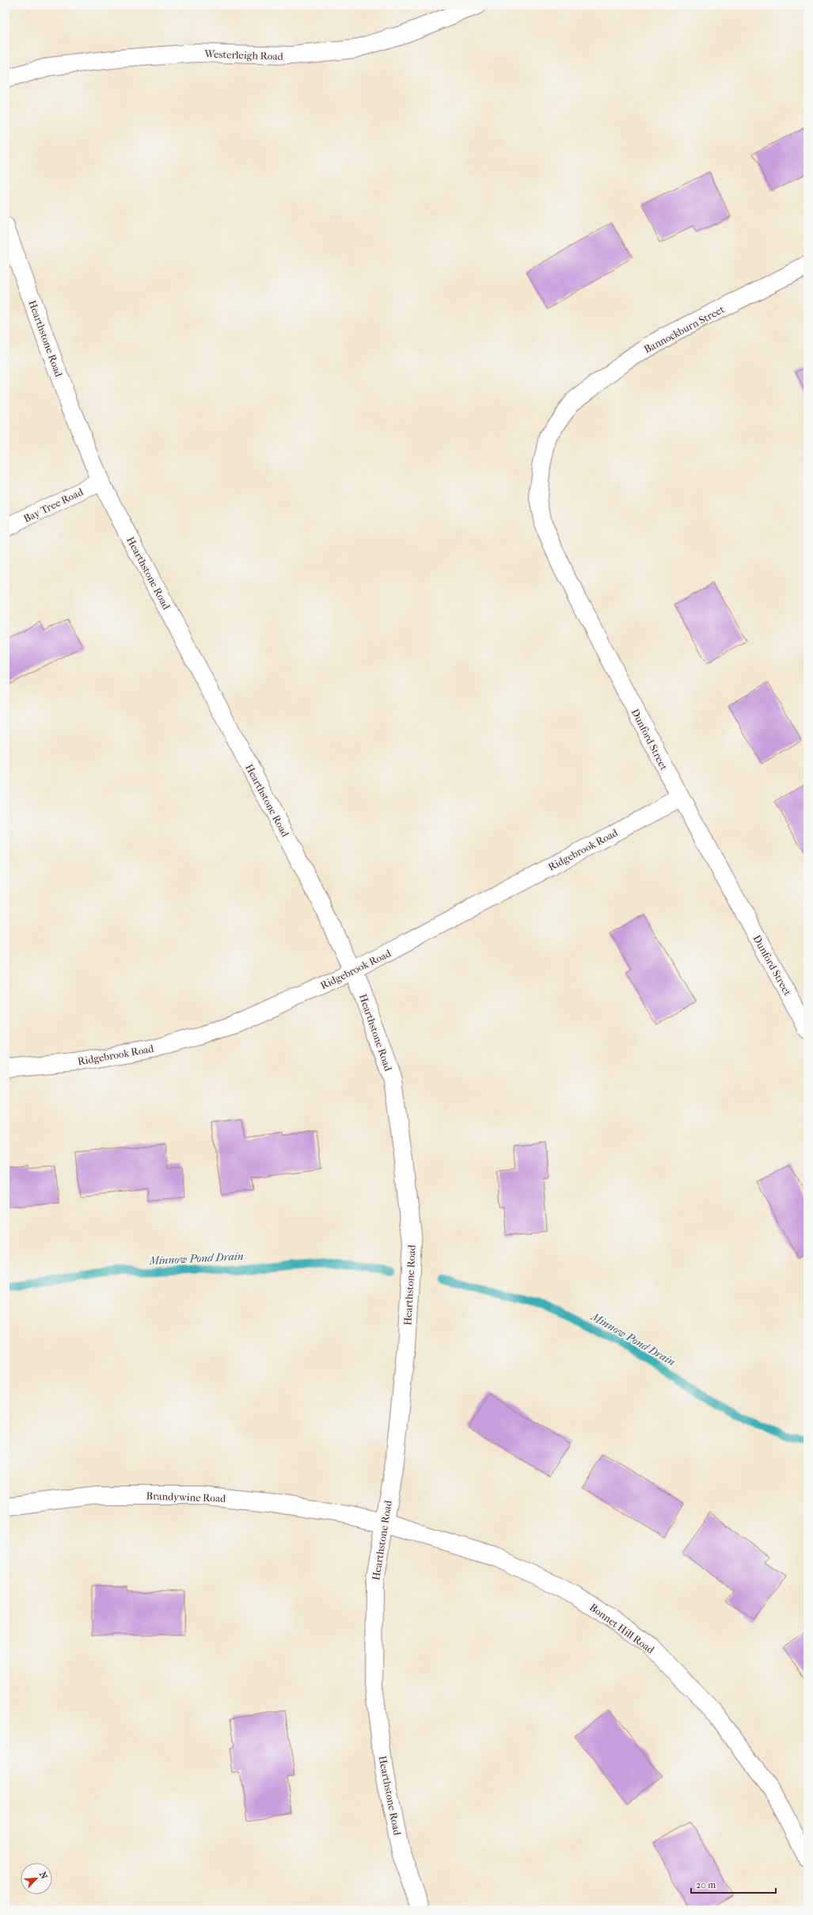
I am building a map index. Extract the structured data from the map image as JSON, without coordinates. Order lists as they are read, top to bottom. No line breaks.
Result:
{"streets":{"street":["Westerleigh Road","Bannockburn Street","Hearthstone Road","Bay Tree Road","Dunford Street","Ridgebrook Road","Brandywine Road","Bonnet Hill Road"]},"crossings":[["Bannockburn Street","Dunford Street"],["Hearthstone Road","Bay Tree Road"],["Hearthstone Road","Ridgebrook Road"],["Hearthstone Road","Brandywine Road"],["Hearthstone Road","Bonnet Hill Road"],["Dunford Street","Ridgebrook Road"],["Brandywine Road","Bonnet Hill Road"]],"water":["Minnow Pond Drain"],"scale_bar":"20 m","north":"top right"}
